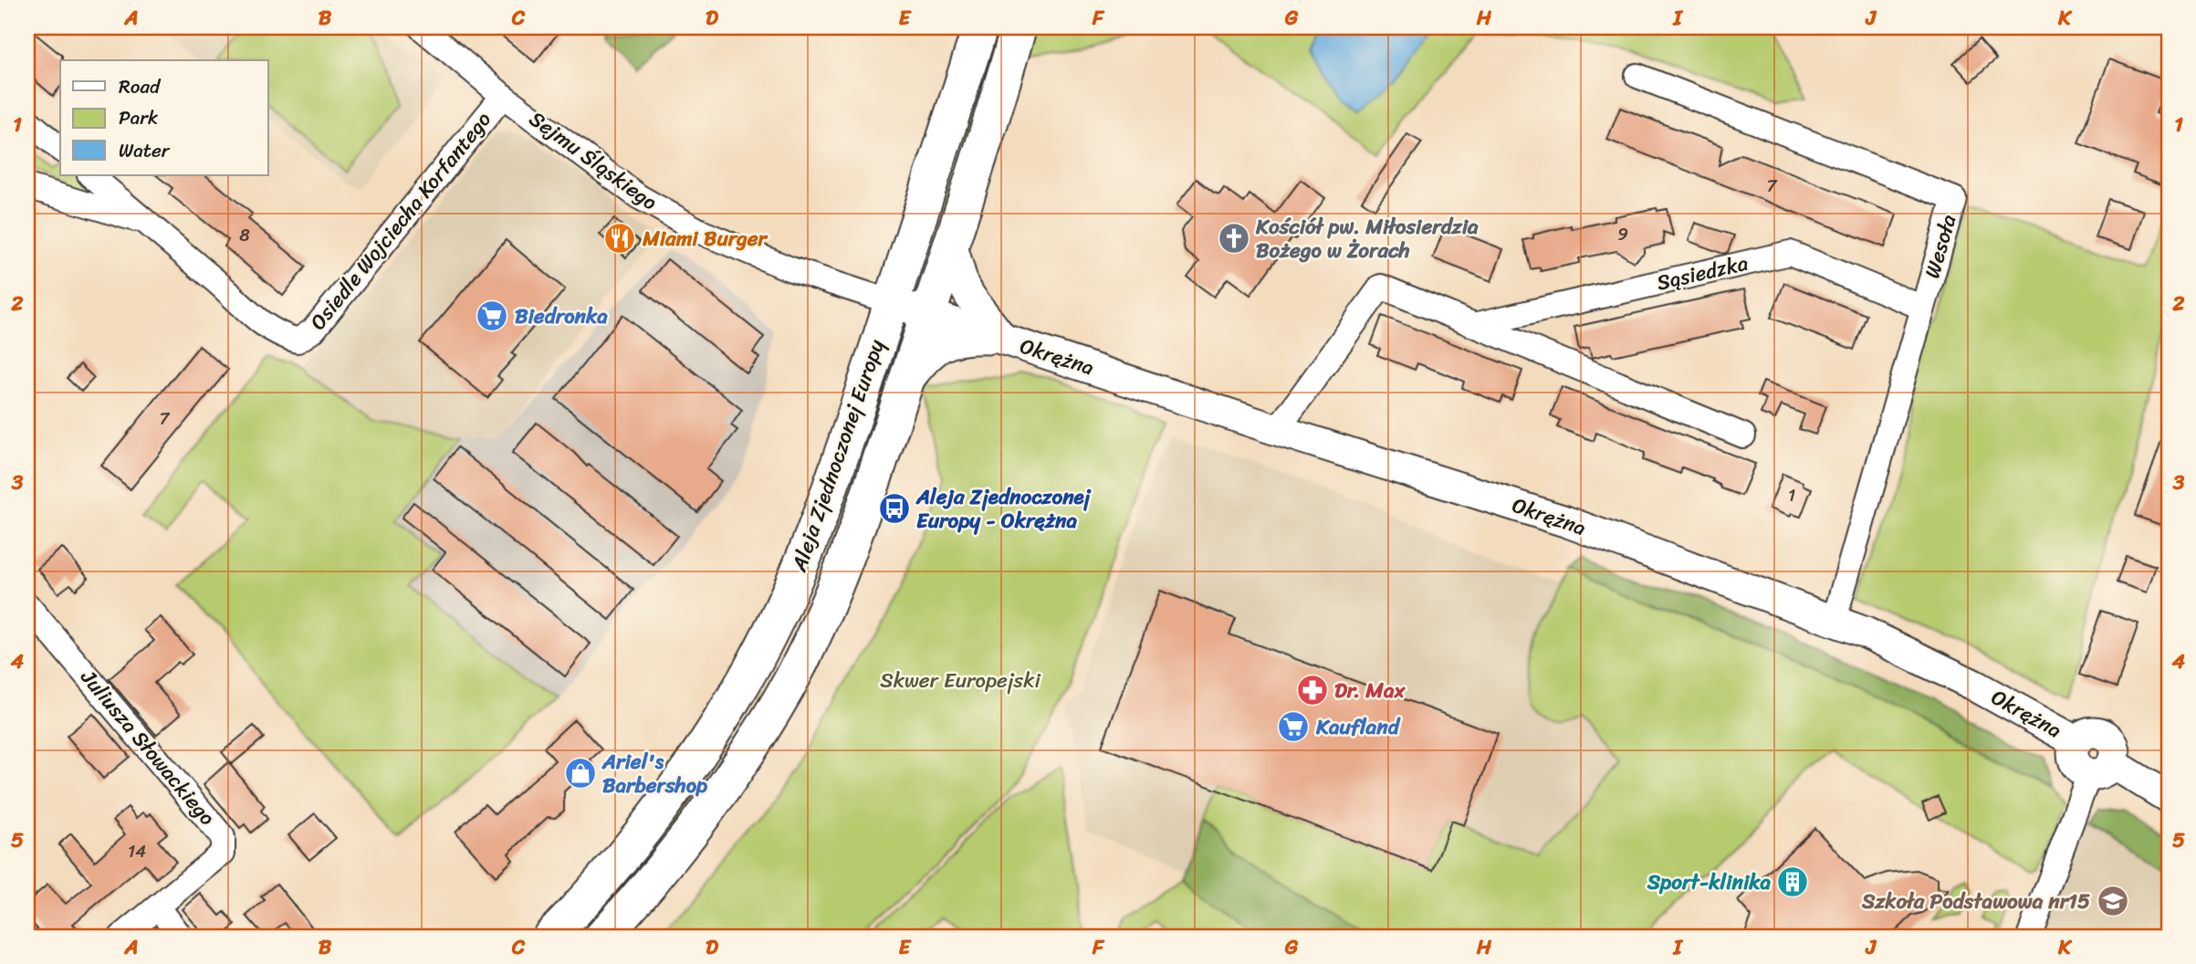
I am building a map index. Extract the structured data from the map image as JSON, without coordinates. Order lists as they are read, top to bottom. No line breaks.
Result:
{"streets":{"main road":["Aleja Zjednoczonej Europy"],"street":["Sejmu Śląskiego","Osiedle Wojciecha Korfantego","Wesoła","Sąsiedzka","Okrężna","Juliusza Słowackiego"]},"crossings":[["Sejmu Śląskiego","Osiedle Wojciecha Korfantego"],["Sejmu Śląskiego","Okrężna"],["Sejmu Śląskiego","Aleja Zjednoczonej Europy"],["Wesoła","Sąsiedzka"],["Wesoła","Okrężna"],["Okrężna","Aleja Zjednoczonej Europy"]],"parks":["Skwer Europejski"],"places":{"restaurant":["Miami Burger"],"church":["Kościół pw. Miłosierdzia Bożego w Żorach"],"supermarket":["Biedronka","Kaufland"],"bus stop":["Aleja Zjednoczonej Europy - Okrężna"],"pharmacy":["Dr. Max"],"shop":["Ariel's Barbershop"],"building":["Sport-klinika"],"school or university":["Szkoła Podstawowa nr15"]},"house_numbers":["7","9","8","7","1","14"],"legend":["Road","Park","Water"],"grid":{"columns":["A","B","C","D","E","F","G","H","I","J","K"],"rows":["1","2","3","4","5"]}}
